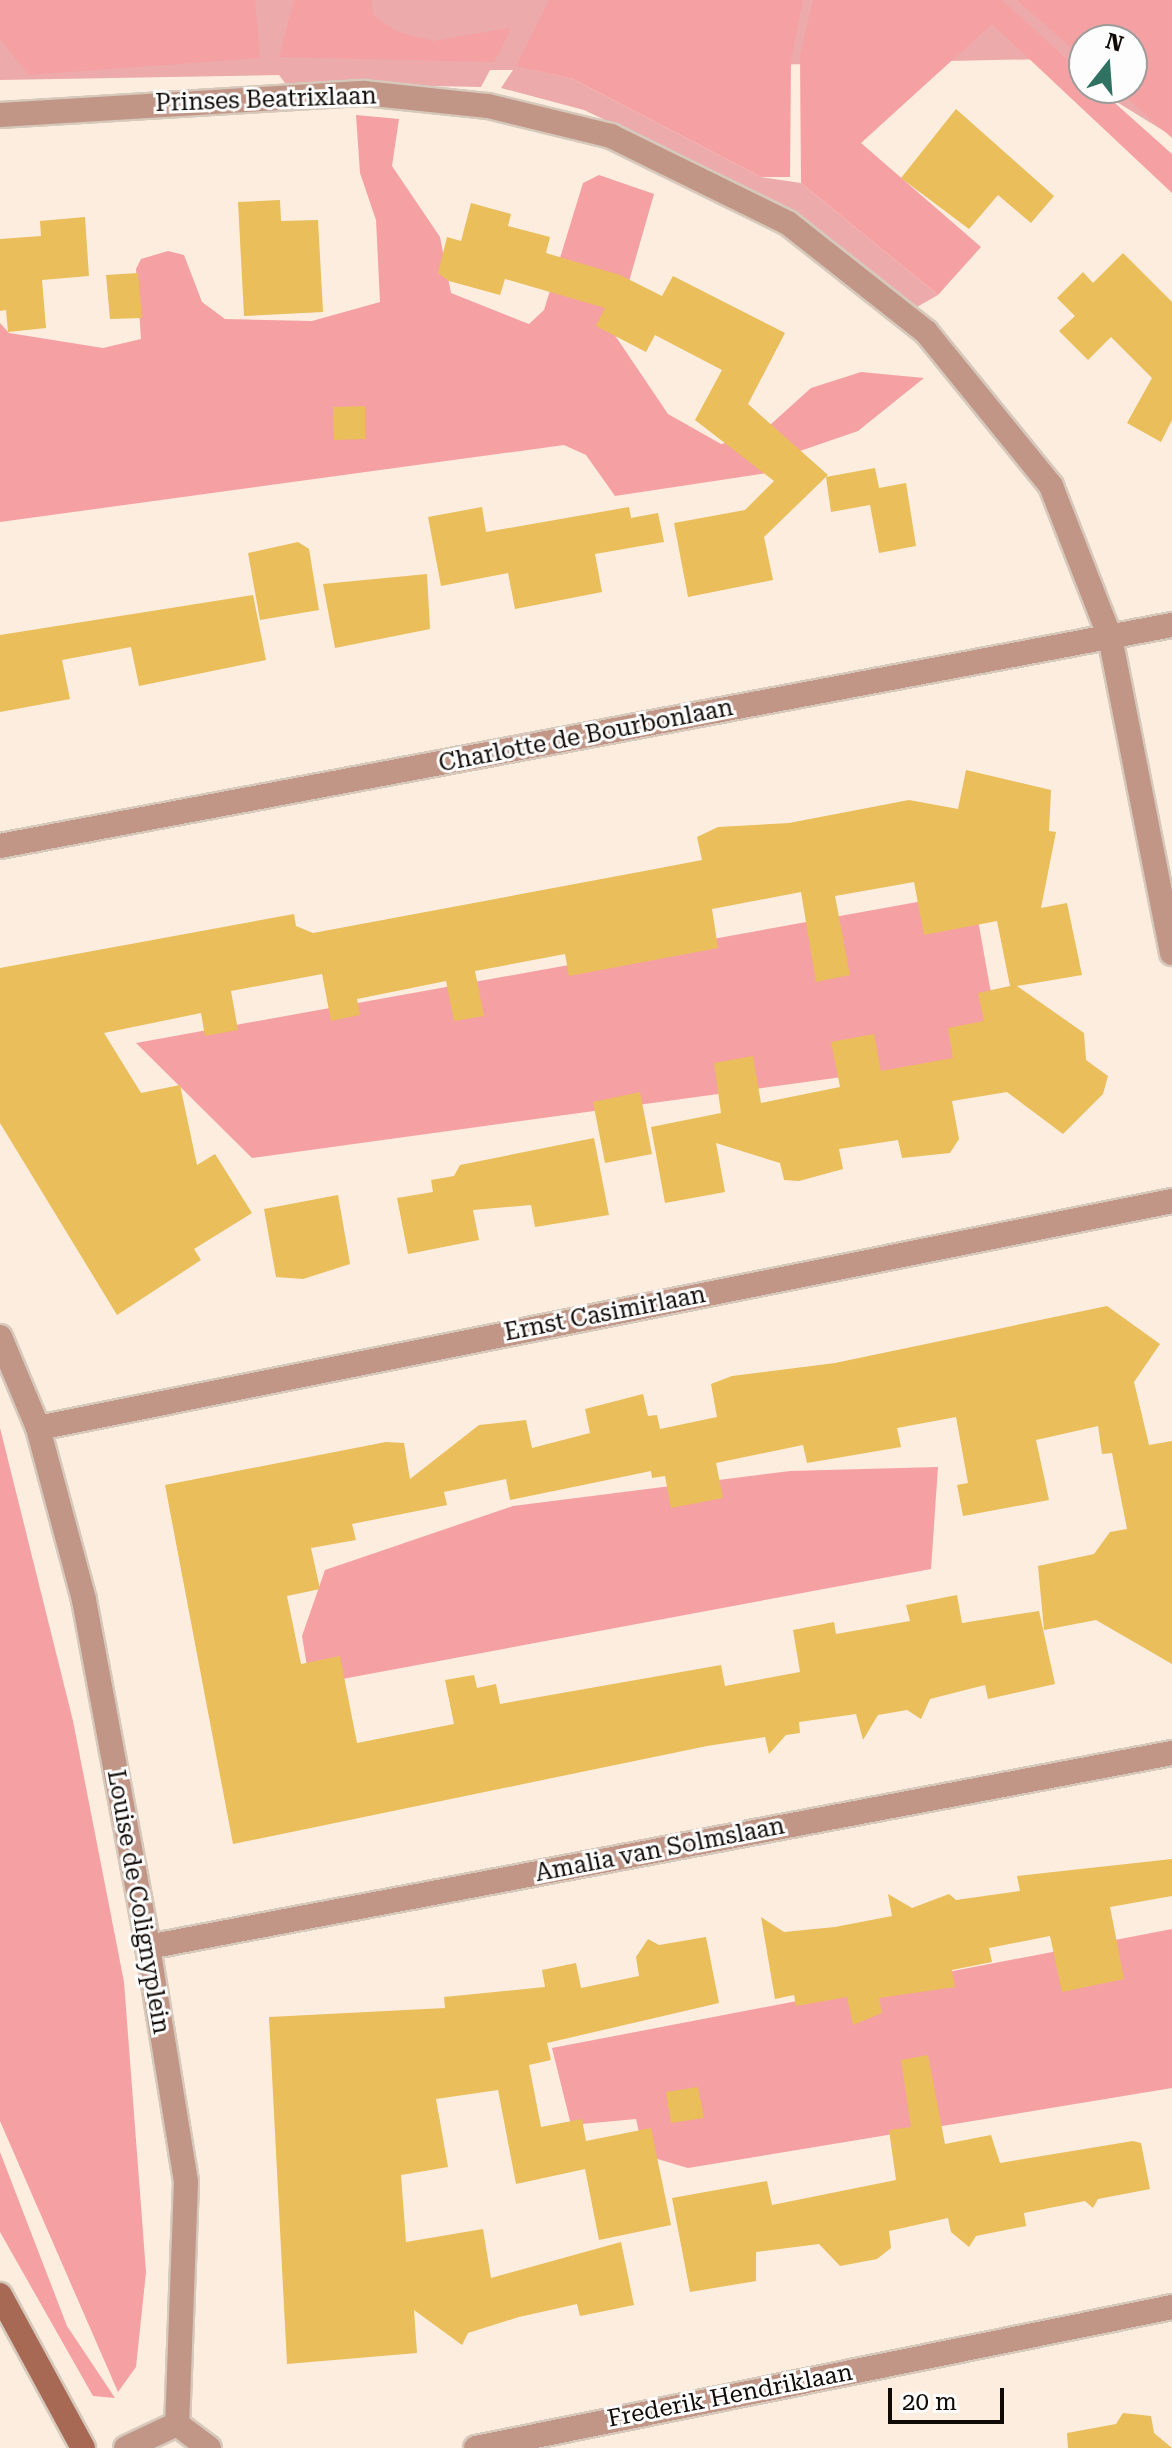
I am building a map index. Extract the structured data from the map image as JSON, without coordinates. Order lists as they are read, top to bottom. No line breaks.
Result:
{"streets":{"street":["Prinses Beatrixlaan","Charlotte de Bourbonlaan","Ernst Casimirlaan","Amalia van Solmslaan","Louise de Colignyplein","Frederik Hendriklaan"]},"crossings":[["Prinses Beatrixlaan","Charlotte de Bourbonlaan"],["Ernst Casimirlaan","Louise de Colignyplein"],["Amalia van Solmslaan","Louise de Colignyplein"]],"scale_bar":"20 m","north":"top"}
